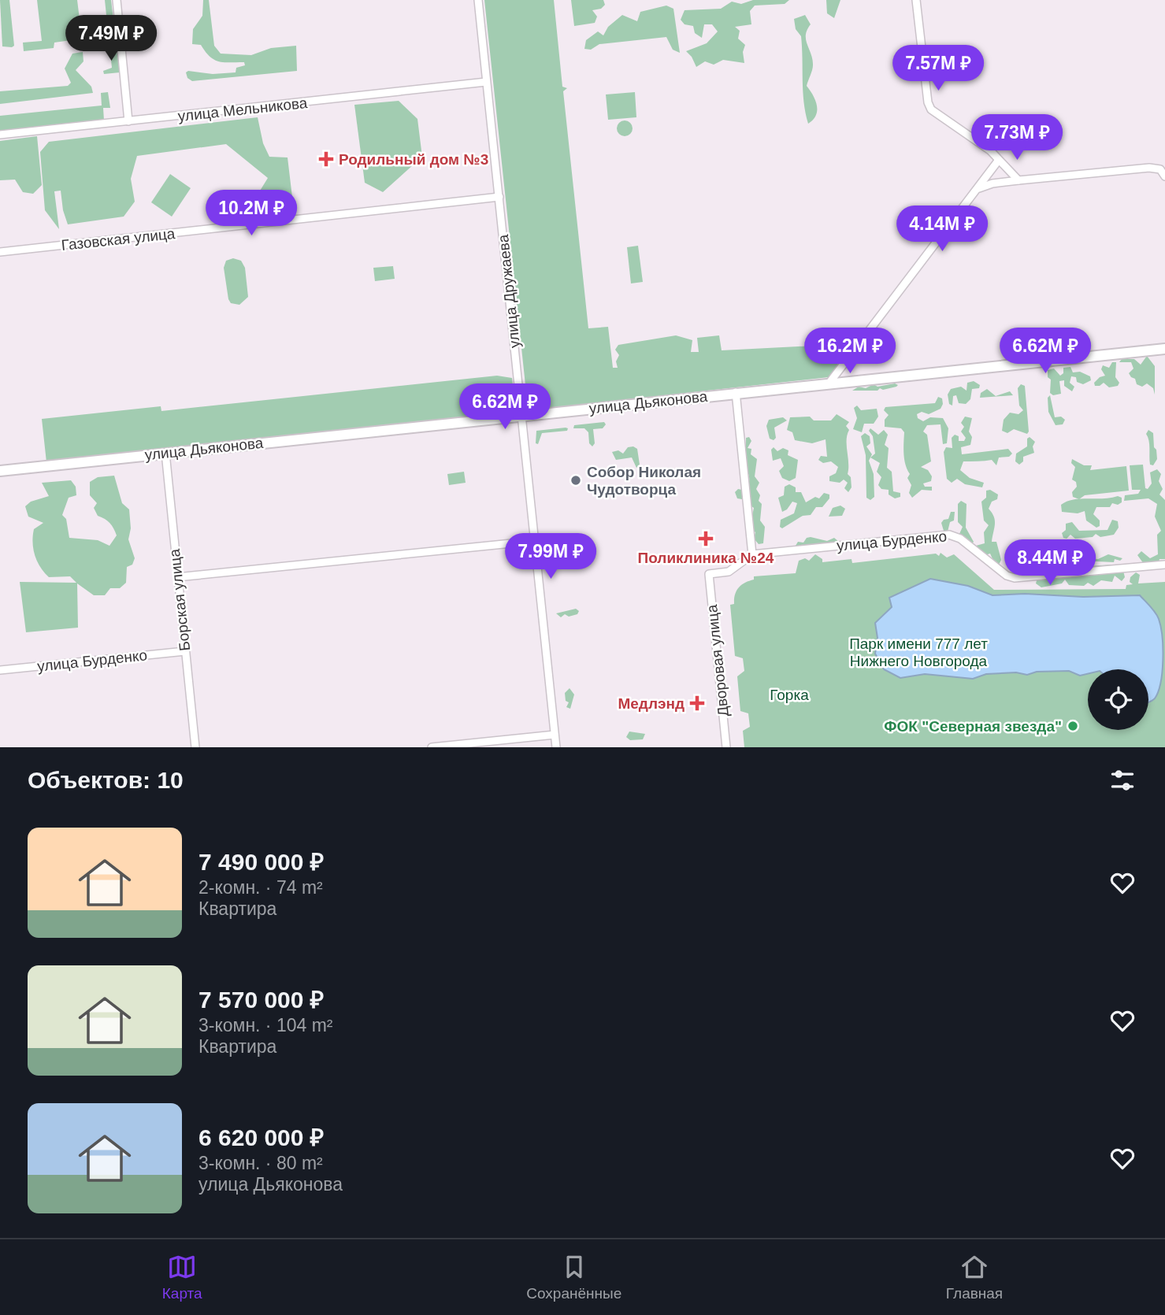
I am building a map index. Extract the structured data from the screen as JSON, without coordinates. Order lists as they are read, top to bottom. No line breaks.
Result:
{"streets":{"main road":["улица Дьяконова"],"street":["улица Мельникова","Газовская улица","улица Дружаева","улица Бурденко","Борская улица","Дворовая улица"]},"crossings":[["улица Мельникова","улица Дружаева"],["Газовская улица","улица Дружаева"],["улица Дружаева","улица Дьяконова"],["улица Дьяконова","Борская улица"],["улица Бурденко","Борская улица"],["улица Бурденко","Дворовая улица"]],"parks":["Парк имени 777 лет Нижнего Новгорода","Горка"],"places":{"health":["Родильный дом №3","Поликлиника №24","Медлэнд"],"other":["Собор Николая Чудотворца","ФОК \"Северная звезда\""]},"page":{"price":["7.49M ₽","7.57M ₽","7.73M ₽","10.2M ₽","4.14M ₽","16.2M ₽","6.62M ₽","6.62M ₽","7.99M ₽","8.44M ₽"],"heading":"Объектов: 10","list":[{"name":"7 490 000 ₽","note":"2-комн. · 74 m² · Квартира"},{"name":"7 570 000 ₽","note":"3-комн. · 104 m² · Квартира"},{"name":"6 620 000 ₽","note":"3-комн. · 80 m² · улица Дьяконова"}],"tabs":["Карта","Сохранённые","Главная"]}}
